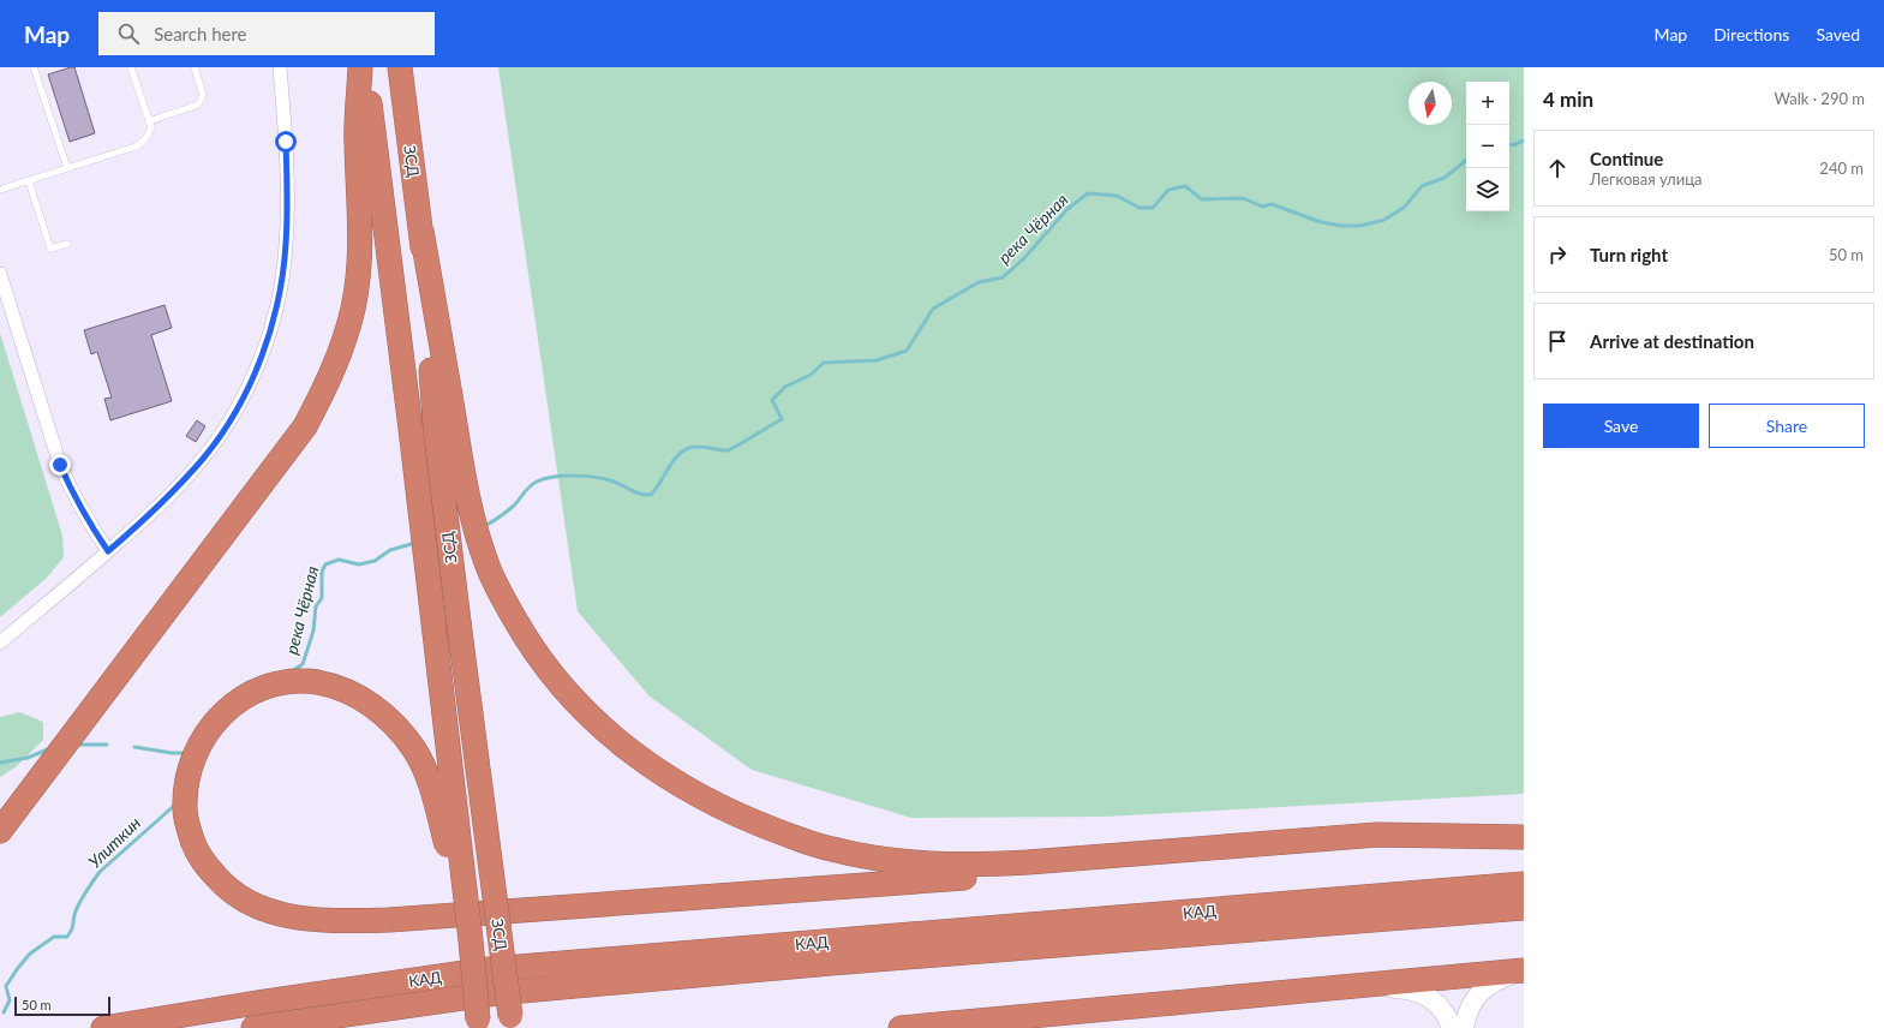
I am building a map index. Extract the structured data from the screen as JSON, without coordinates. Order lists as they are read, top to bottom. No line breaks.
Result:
{"streets":{"highway":["ЗСД","КАД"]},"water":["река Чёрная","Улиткин"],"scale_bar":"50 m","north":"bottom","page":{"header":"Map","search":"Search here","nav":["Map","Directions","Saved"],"heading":["4 min","Walk · 290 m"],"map_buttons":["+","−"],"list":[["Continue","Легковая улица","240 m"],["Turn right","50 m"],"Arrive at destination"],"buttons":["Save","Share"],"scale":"50 m"}}
